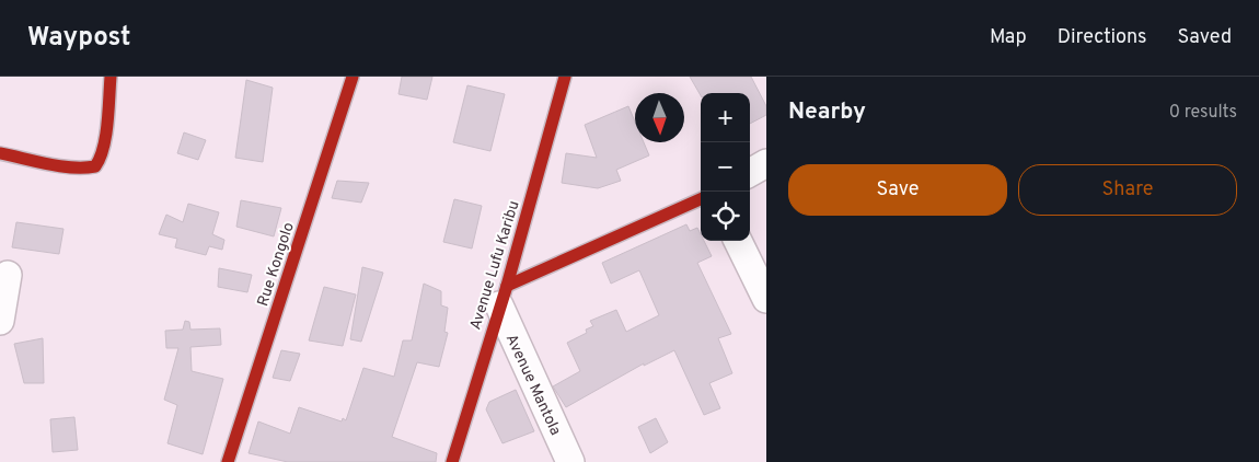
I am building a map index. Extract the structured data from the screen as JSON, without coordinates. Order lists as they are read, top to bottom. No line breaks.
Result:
{"streets":{"street":["Rue Kongolo","Avenue Lufu Karibu","Avenue Mantola"]},"crossings":[["Avenue Lufu Karibu","Avenue Mantola"]],"north":"bottom","page":{"header":"Waypost","nav":["Map","Directions","Saved"],"heading":["Nearby","0 results"],"map_buttons":["+","−"],"buttons":["Save","Share"]}}
